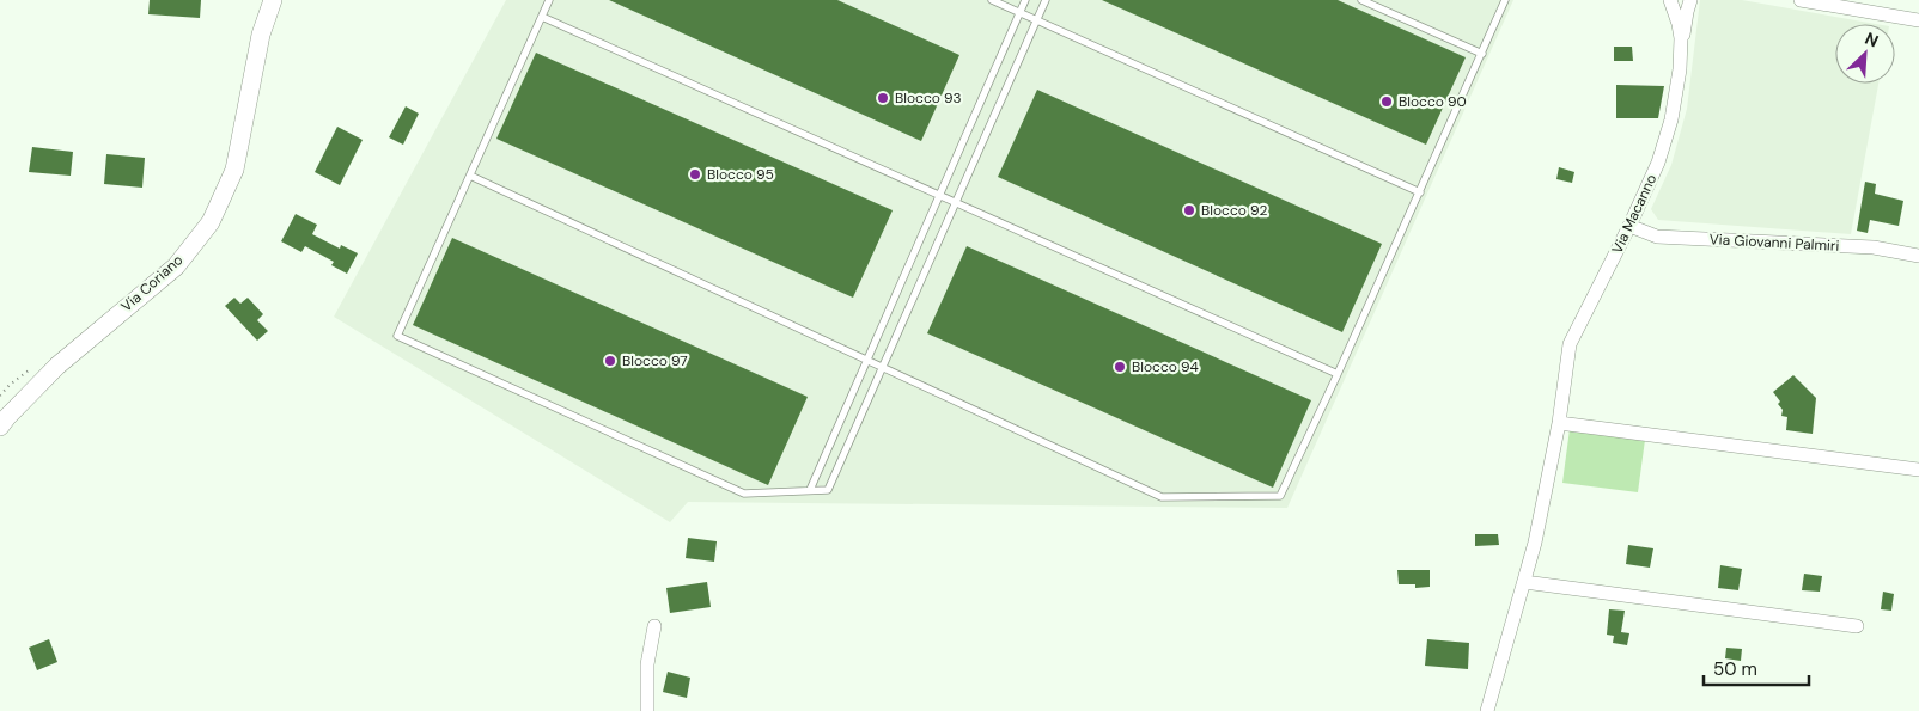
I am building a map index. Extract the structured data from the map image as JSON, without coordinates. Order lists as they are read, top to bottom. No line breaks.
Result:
{"streets":{"main road":["Via Coriano"],"street":["Via Macanno","Via Giovanni Palmiri"]},"crossings":[["Via Macanno","Via Giovanni Palmiri"]],"places":["Blocco 93","Blocco 90","Blocco 95","Blocco 92","Blocco 97","Blocco 94"],"scale_bar":"50 m","north":"top right"}
